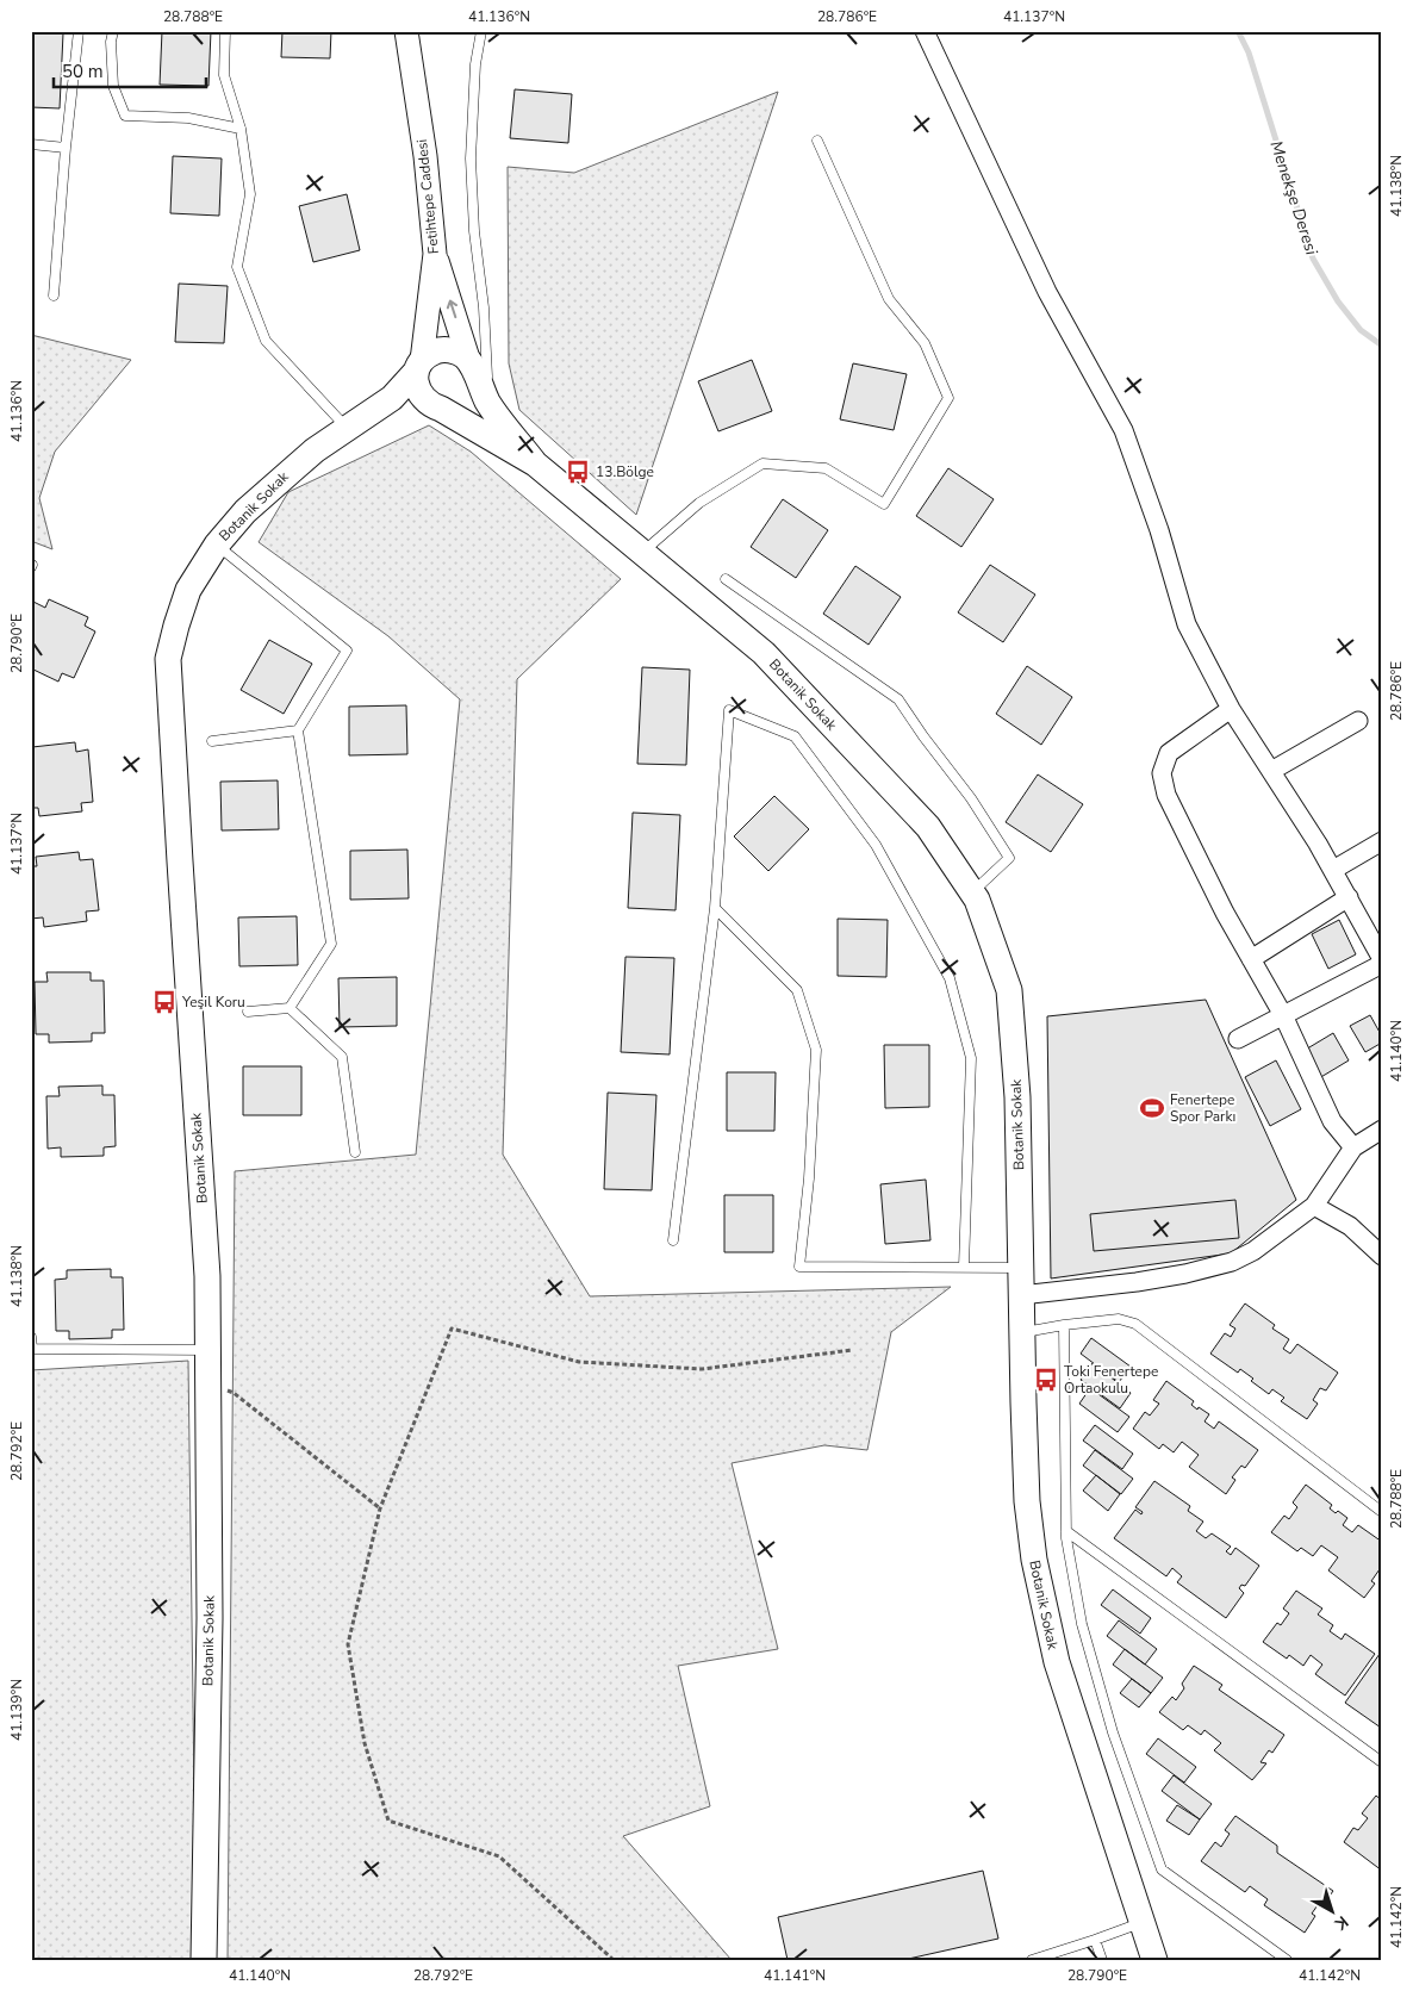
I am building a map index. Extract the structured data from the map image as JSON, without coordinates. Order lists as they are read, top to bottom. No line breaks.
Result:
{"streets":{"main road":["Botanik Sokak"],"street":["Fetihtepe Caddesi"]},"crossings":[["Fetihtepe Caddesi","Botanik Sokak"]],"water":["Menekşe Deresi"],"places":{"bus stop":["13.Bölge","Yeşil Koru","Toki Fenertepe Ortaokulu"],"sports":["Fenertepe Spor Parkı"]},"scale_bar":"50 m","north":"bottom right","coordinates":["28.788°E","41.136°N","28.786°E","41.137°N","41.138°N","28.790°E","41.140°N","28.792°E","41.139°N","41.142°N","41.141°N"]}
